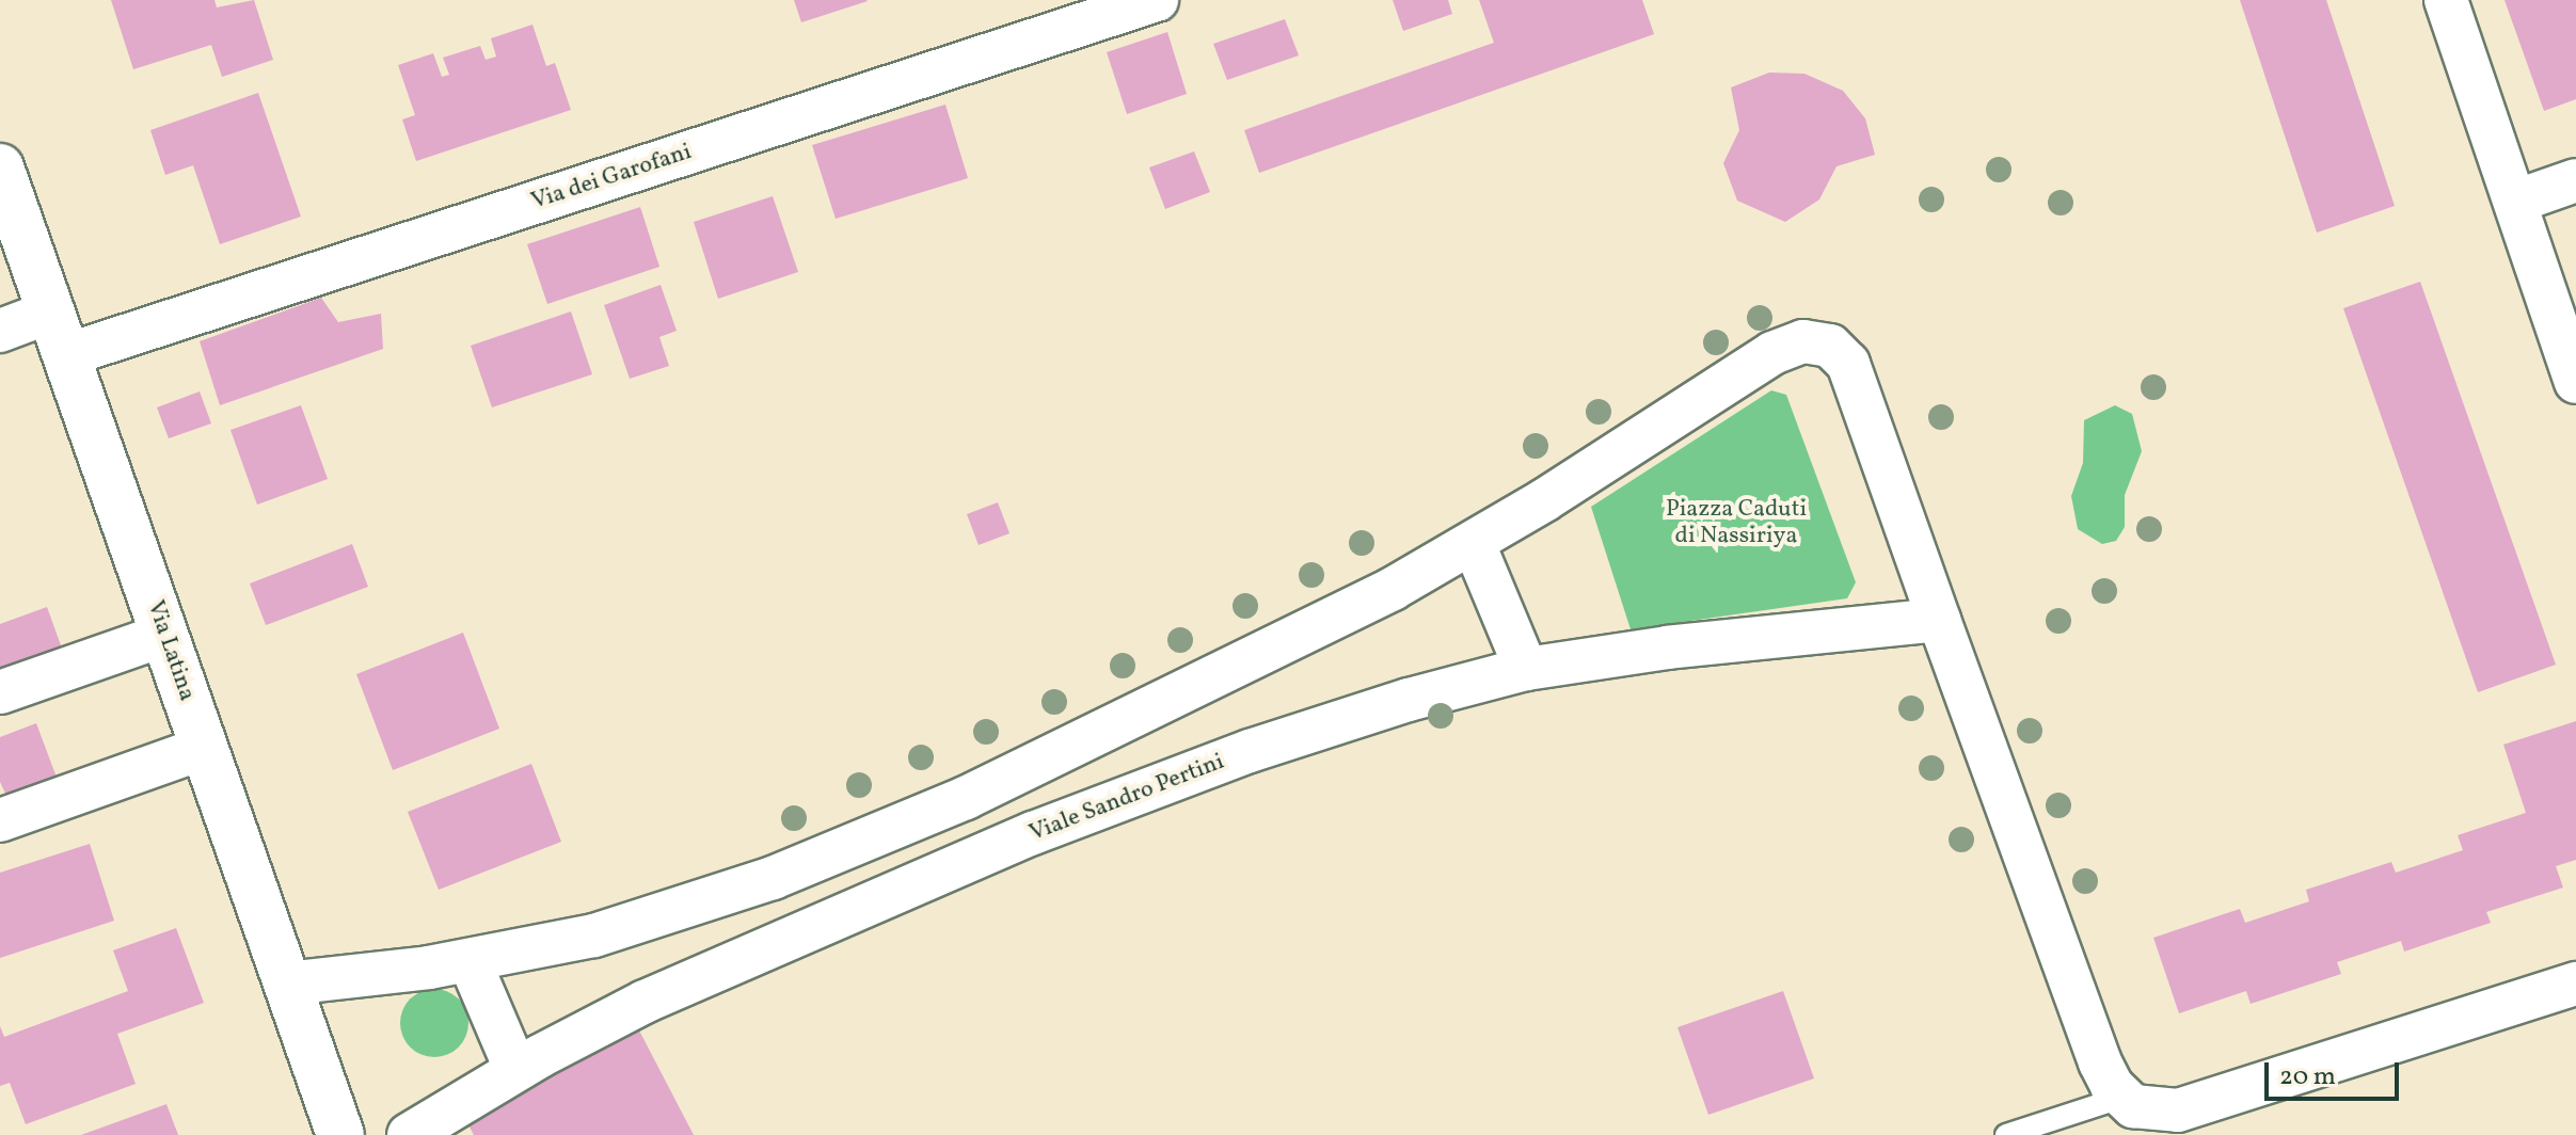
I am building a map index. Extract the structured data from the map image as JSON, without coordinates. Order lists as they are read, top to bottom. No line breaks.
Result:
{"streets":{"main road":["Via Latina"],"street":["Via dei Garofani","Viale Sandro Pertini"]},"crossings":[["Via dei Garofani","Via Latina"]],"parks":["Piazza Caduti di Nassiriya"],"scale_bar":"20 m"}
